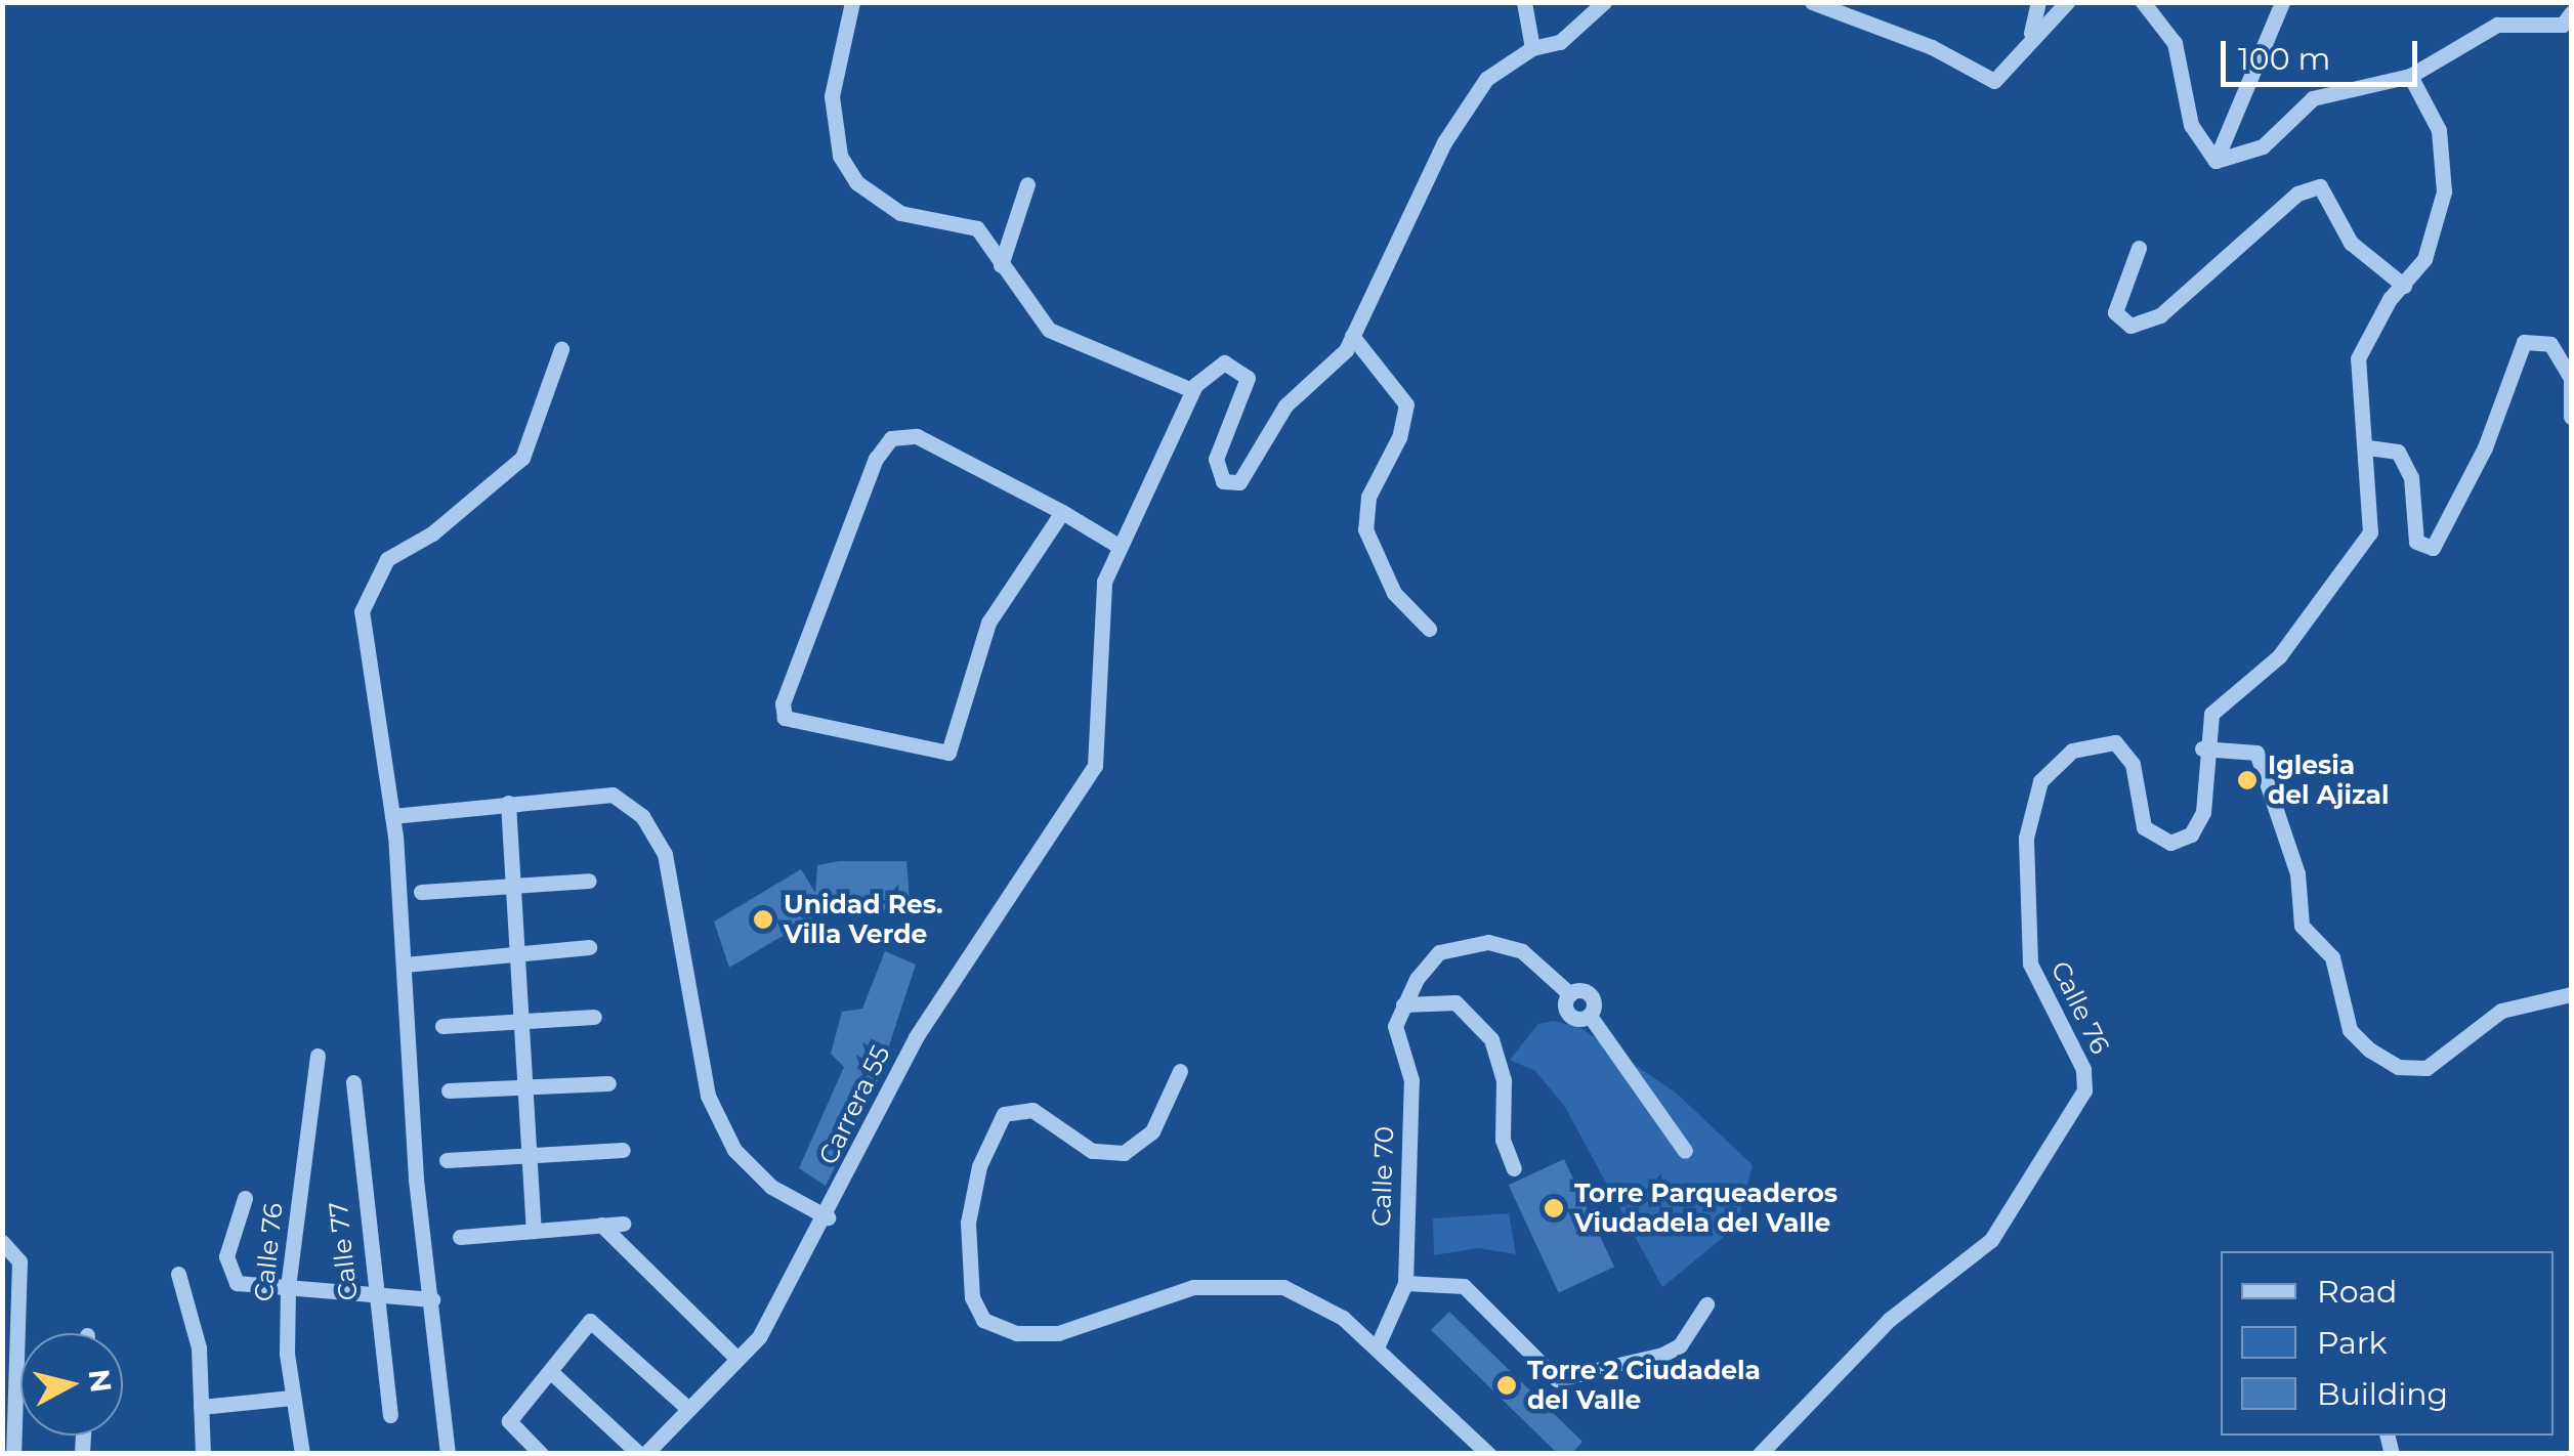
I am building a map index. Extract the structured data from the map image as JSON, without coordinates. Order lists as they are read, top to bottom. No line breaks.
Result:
{"streets":{"street":["Calle 76","Carrera 55","Calle 70","Calle 77"]},"places":["Iglesia del Ajizal","Unidad Res. Villa Verde","Torre Parqueaderos Viudadela del Valle","Torre 2 Ciudadela del Valle"],"legend":["Road","Park","Building"],"scale_bar":"100 m","north":"right"}
